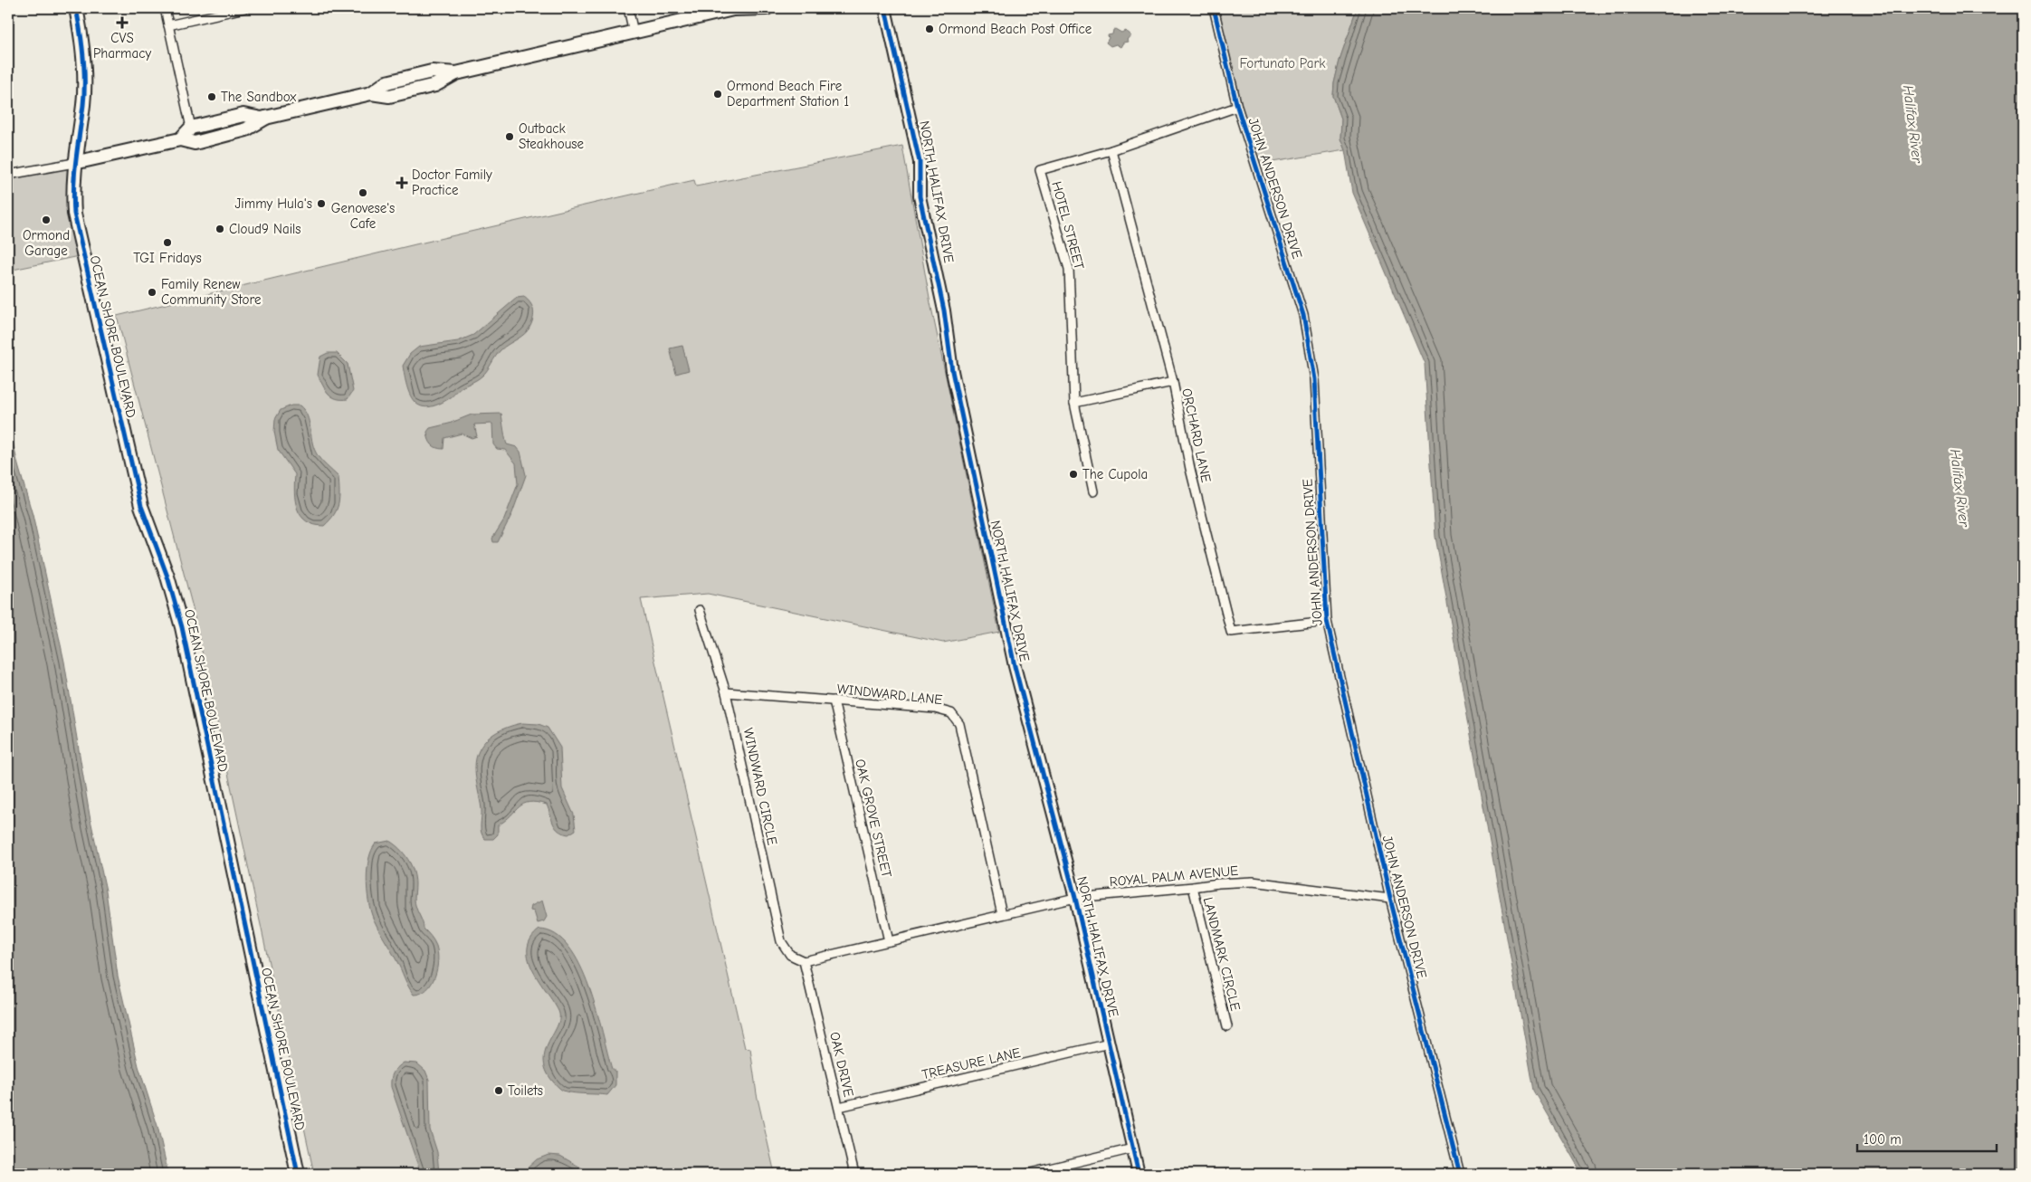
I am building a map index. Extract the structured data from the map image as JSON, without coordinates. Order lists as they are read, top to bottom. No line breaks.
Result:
{"streets":{"main road":["OCEAN SHORE BOULEVARD"],"street":["JOHN ANDERSON DRIVE","NORTH HALIFAX DRIVE","HOTEL STREET","ORCHARD LANE","WINDWARD LANE","WINDWARD CIRCLE","OAK GROVE STREET","ROYAL PALM AVENUE","LANDMARK CIRCLE","TREASURE LANE","OAK DRIVE"]},"crossings":[["JOHN ANDERSON DRIVE","HOTEL STREET"],["JOHN ANDERSON DRIVE","ORCHARD LANE"],["JOHN ANDERSON DRIVE","ROYAL PALM AVENUE"],["NORTH HALIFAX DRIVE","ROYAL PALM AVENUE"],["NORTH HALIFAX DRIVE","TREASURE LANE"],["HOTEL STREET","ORCHARD LANE"],["WINDWARD LANE","WINDWARD CIRCLE"],["WINDWARD LANE","OAK GROVE STREET"],["WINDWARD LANE","ROYAL PALM AVENUE"],["WINDWARD CIRCLE","ROYAL PALM AVENUE"],["WINDWARD CIRCLE","OAK DRIVE"],["OAK GROVE STREET","ROYAL PALM AVENUE"],["ROYAL PALM AVENUE","LANDMARK CIRCLE"],["ROYAL PALM AVENUE","OAK DRIVE"],["TREASURE LANE","OAK DRIVE"]],"water":["Halifax River"],"parks":["Fortunato Park"],"places":{"health":["CVS Pharmacy","Doctor Family Practice"],"other":["Ormond Beach Post Office","Ormond Beach Fire Department Station 1","The Sandbox","Outback Steakhouse","Genovese's Cafe","Jimmy Hula's","Ormond Garage","Cloud9 Nails","TGI Fridays","Family Renew Community Store","The Cupola","Toilets"]},"scale_bar":"100 m"}
